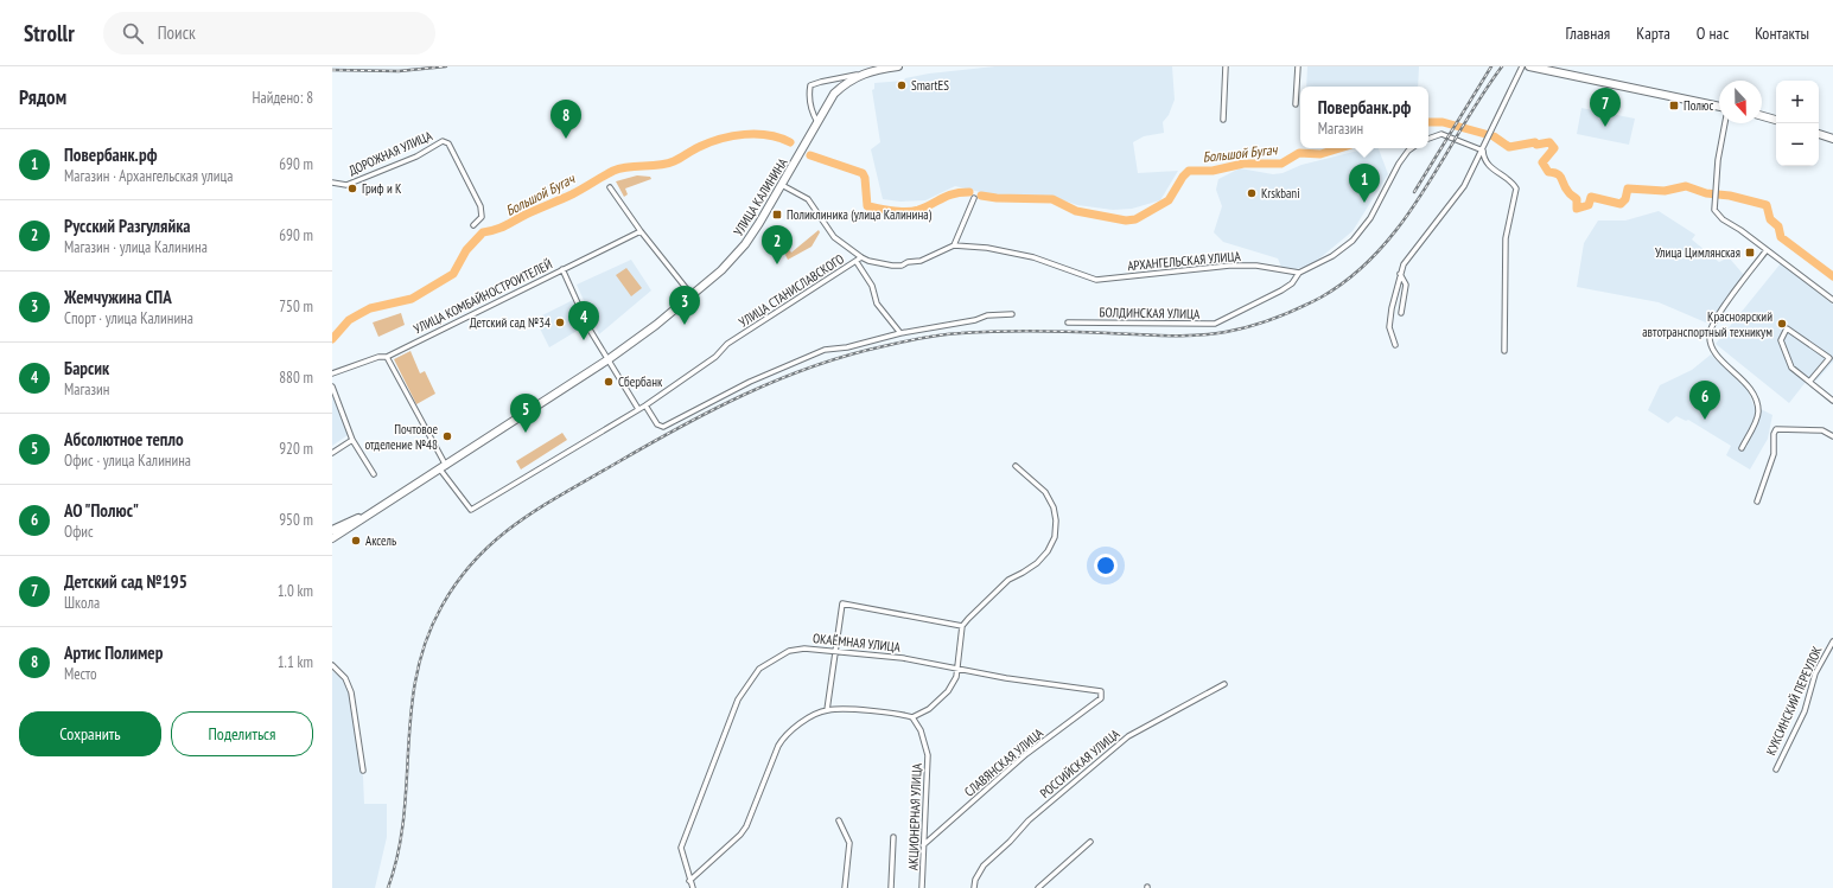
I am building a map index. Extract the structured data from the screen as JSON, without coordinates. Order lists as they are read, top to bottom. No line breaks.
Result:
{"streets":{"main road":["УЛИЦА КАЛИНИНА"],"street":["ДОРОЖНАЯ УЛИЦА","АРХАНГЕЛЬСКАЯ УЛИЦА","УЛИЦА СТАНИСЛАВСКОГО","УЛИЦА КОМБАЙНОСТРОИТЕЛЕЙ","БОЛДИНСКАЯ УЛИЦА","ОКАЁМНАЯ УЛИЦА","КУКСИНСКИЙ ПЕРЕУЛОК","СЛАВЯНСКАЯ УЛИЦА","РОССИЙСКАЯ УЛИЦА","АКЦИОНЕРНАЯ УЛИЦА"]},"crossings":[["УЛИЦА КАЛИНИНА","УЛИЦА СТАНИСЛАВСКОГО"],["АРХАНГЕЛЬСКАЯ УЛИЦА","БОЛДИНСКАЯ УЛИЦА"],["ОКАЁМНАЯ УЛИЦА","СЛАВЯНСКАЯ УЛИЦА"],["СЛАВЯНСКАЯ УЛИЦА","АКЦИОНЕРНАЯ УЛИЦА"]],"water":["Большой Бугач"],"places":{"other":["SmartES","Гриф и К","Krskbani","Детский сад №34","Красноярский автотранспортный техникум","Сбербанк","Почтовое отделение №48","Аксель"],"transit":["Полюс","Поликлиника (улица Калинина)","Улица Цимлянская"]},"north":"bottom","page":{"header":"Strollr","search":"Поиск","nav":["Главная","Карта","О нас","Контакты"],"heading":["Рядом","Найдено: 8"],"map_buttons":["+","−"],"popup":["Повербанк.рф","Магазин"],"pins":["7","8","1","2","3","4","6","5"],"list":[{"mark":"1","name":"Повербанк.рф","note":"Магазин · Архангельская улица","value":"690 m"},{"mark":"2","name":"Русский Разгуляйка","note":"Магазин · улица Калинина","value":"690 m"},{"mark":"3","name":"Жемчужина СПА","note":"Спорт · улица Калинина","value":"750 m"},{"mark":"4","name":"Барсик","note":"Магазин","value":"880 m"},{"mark":"5","name":"Абсолютное тепло","note":"Офис · улица Калинина","value":"920 m"},{"mark":"6","name":"АО \"Полюс\"","note":"Офис","value":"950 m"},{"mark":"7","name":"Детский сад №195","note":"Школа","value":"1.0 km"},{"mark":"8","name":"Артис Полимер","note":"Место","value":"1.1 km"}],"buttons":["Сохранить","Поделиться"]}}
